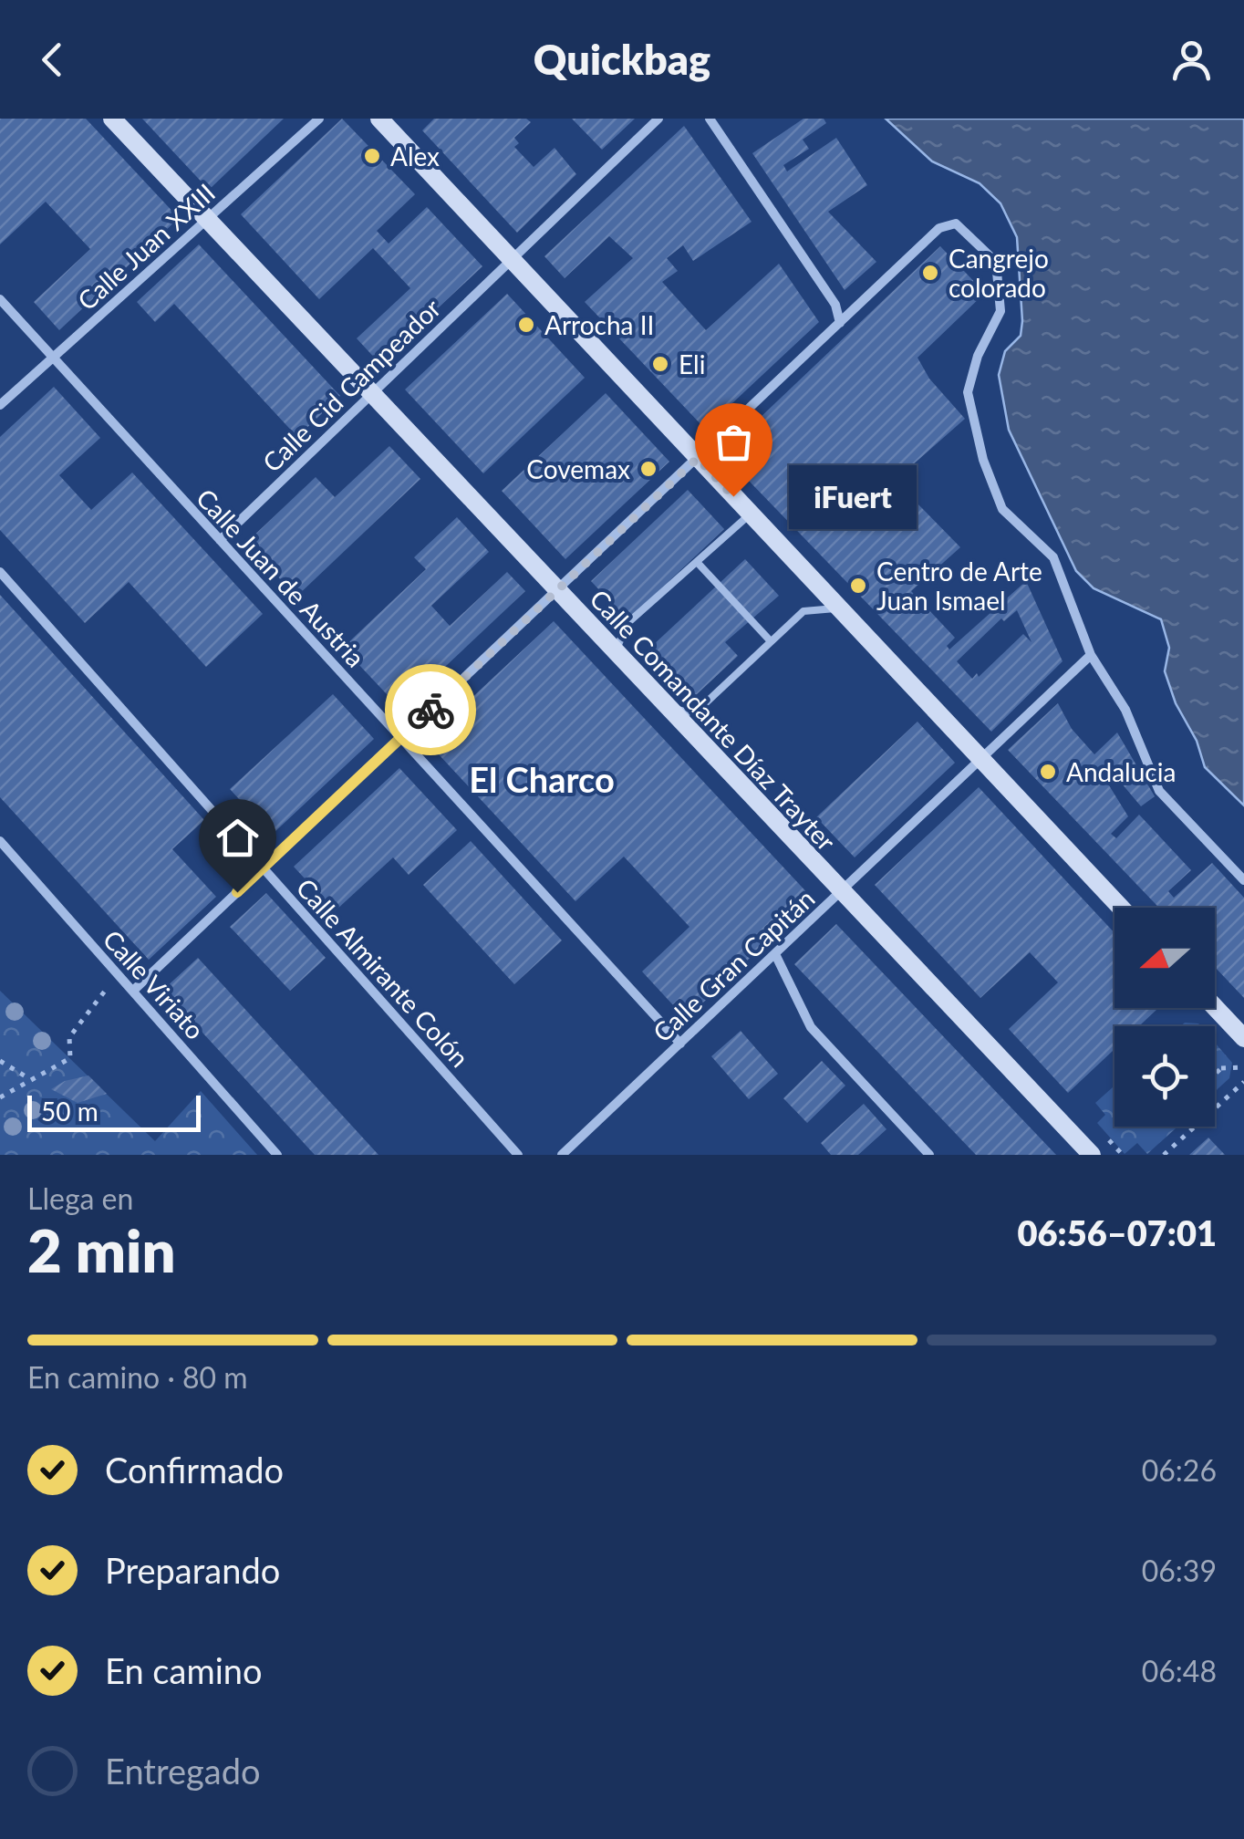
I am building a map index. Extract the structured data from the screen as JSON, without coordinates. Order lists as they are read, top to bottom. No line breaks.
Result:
{"streets":{"main road":["Calle Comandante Díaz Trayter"],"street":["Calle Juan XXIII","Calle Cid Campeador","Calle Juan de Austria","Calle Gran Capitán","Calle Almirante Colón","Calle Viriato"]},"crossings":[["Calle Juan XXIII","Calle Juan de Austria"],["Calle Juan XXIII","Calle Comandante Díaz Trayter"],["Calle Cid Campeador","Calle Juan de Austria"],["Calle Cid Campeador","Calle Comandante Díaz Trayter"],["Calle Juan de Austria","Calle Gran Capitán"],["Calle Comandante Díaz Trayter","Calle Gran Capitán"]],"districts":["El Charco"],"places":["Alex","Cangrejo colorado","Arrocha II","Eli","Covemax","iFuert","Centro de Arte Juan Ismael","Andalucia"],"scale_bar":"50 m","north":"left","page":{"header":"Quickbag","bubble":"iFuert","scale":"50 m","heading":["2 min","Llega en","06:56–07:01"],"bar":"En camino · 80 m","list":[["Confirmado","06:26"],["Preparando","06:39"],["En camino","06:48"],"Entregado"]}}
